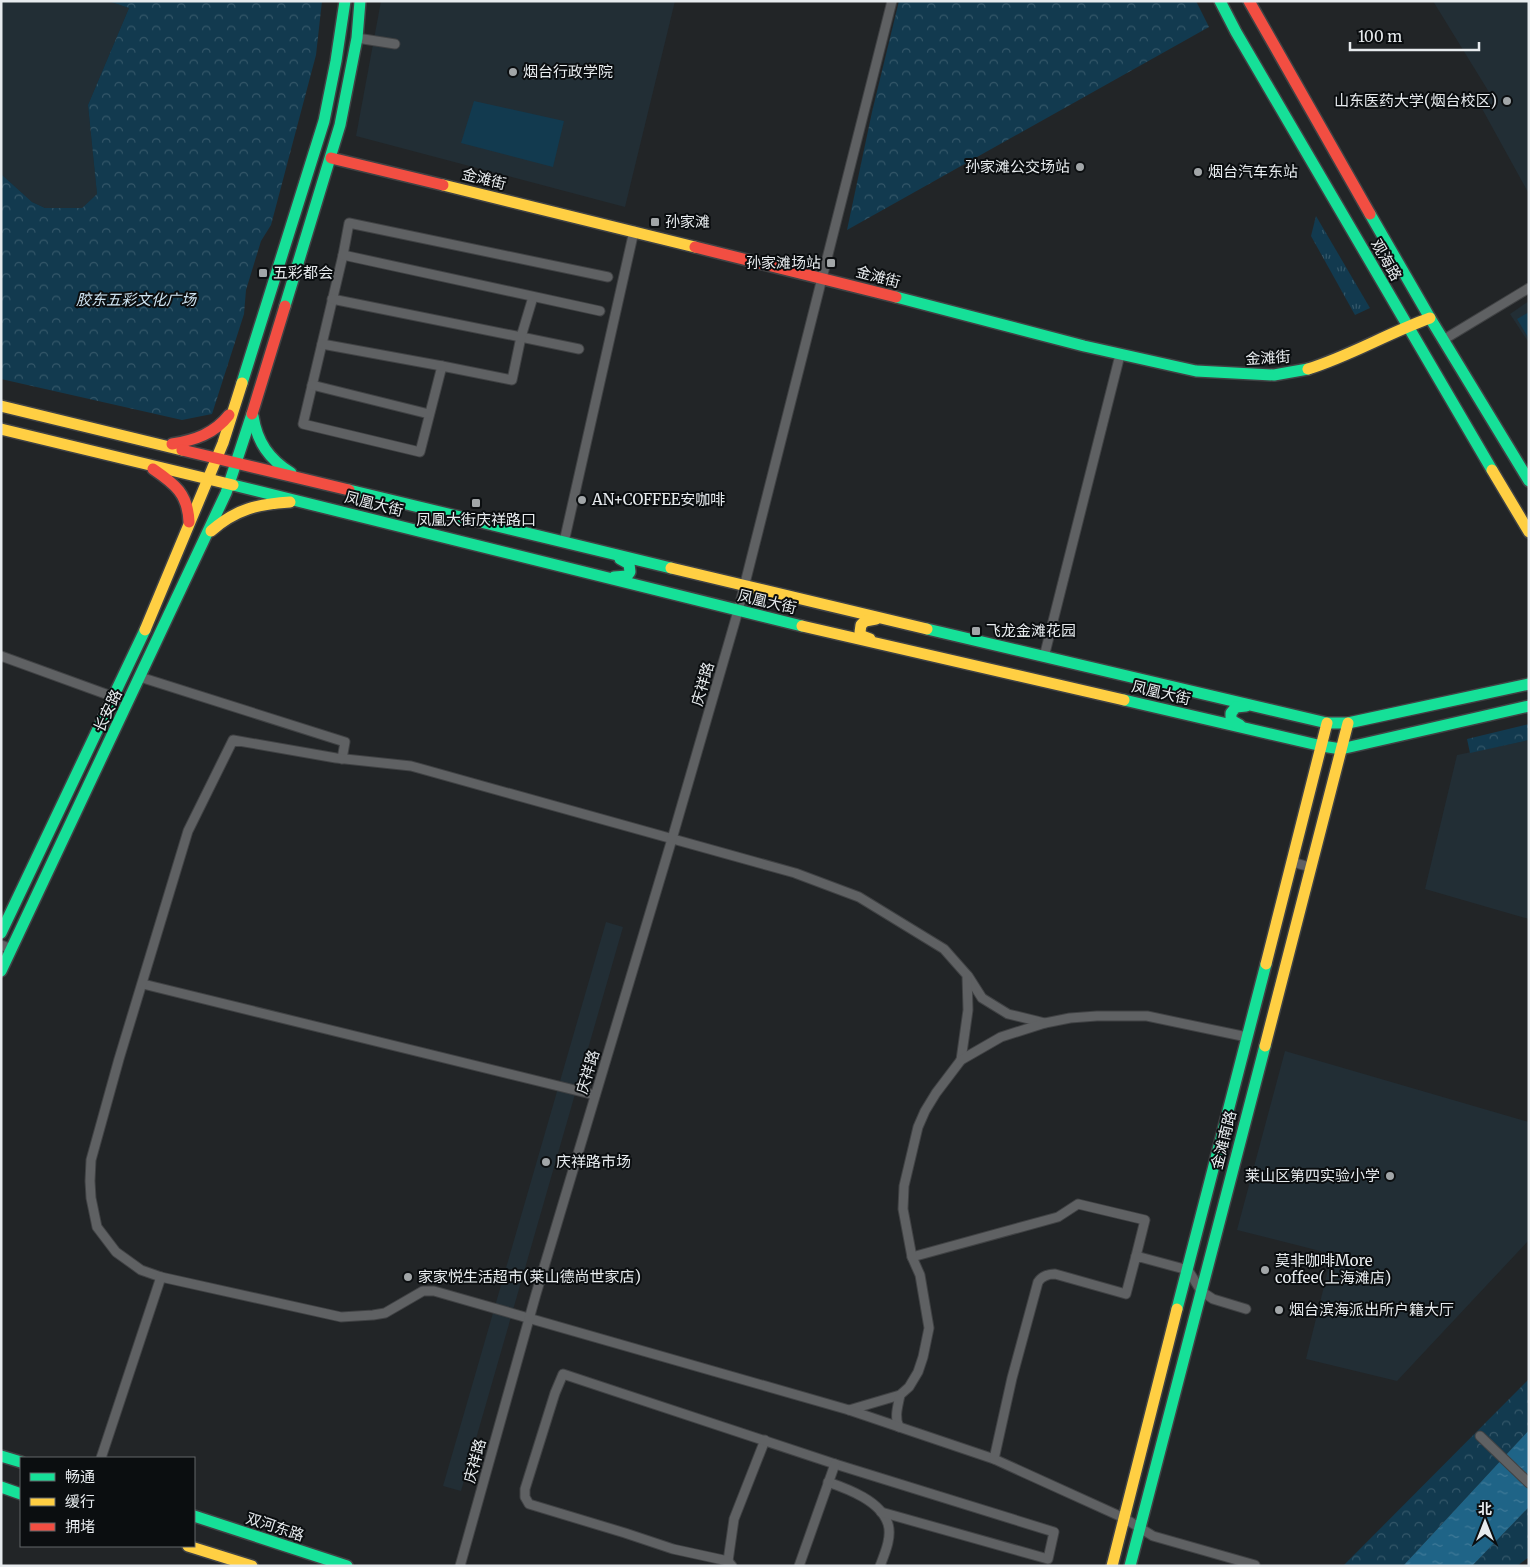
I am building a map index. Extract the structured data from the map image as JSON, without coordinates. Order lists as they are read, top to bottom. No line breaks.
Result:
{"streets":{"street":["金滩街","观海路","凤凰大街","庆祥路","长安路","金滩南路","双河东路"]},"crossings":[["金滩街","观海路"],["金滩街","庆祥路"],["金滩街","长安路"],["凤凰大街","庆祥路"],["凤凰大街","长安路"],["凤凰大街","金滩南路"]],"parks":["胶东五彩文化广场"],"places":{"other":["烟台行政学院","山东医药大学(烟台校区)","孙家滩公交场站","烟台汽车东站","AN+COFFEE安咖啡","庆祥路市场","莱山区第四实验小学","莫非咖啡More coffee(上海滩店)","家家悦生活超市(莱山德尚世家店)","烟台滨海派出所户籍大厅"],"transit":["孙家滩","孙家滩场站","五彩都会","凤凰大街庆祥路口","飞龙金滩花园"]},"legend":["畅通","缓行","拥堵"],"scale_bar":"100 m","north":"top"}
